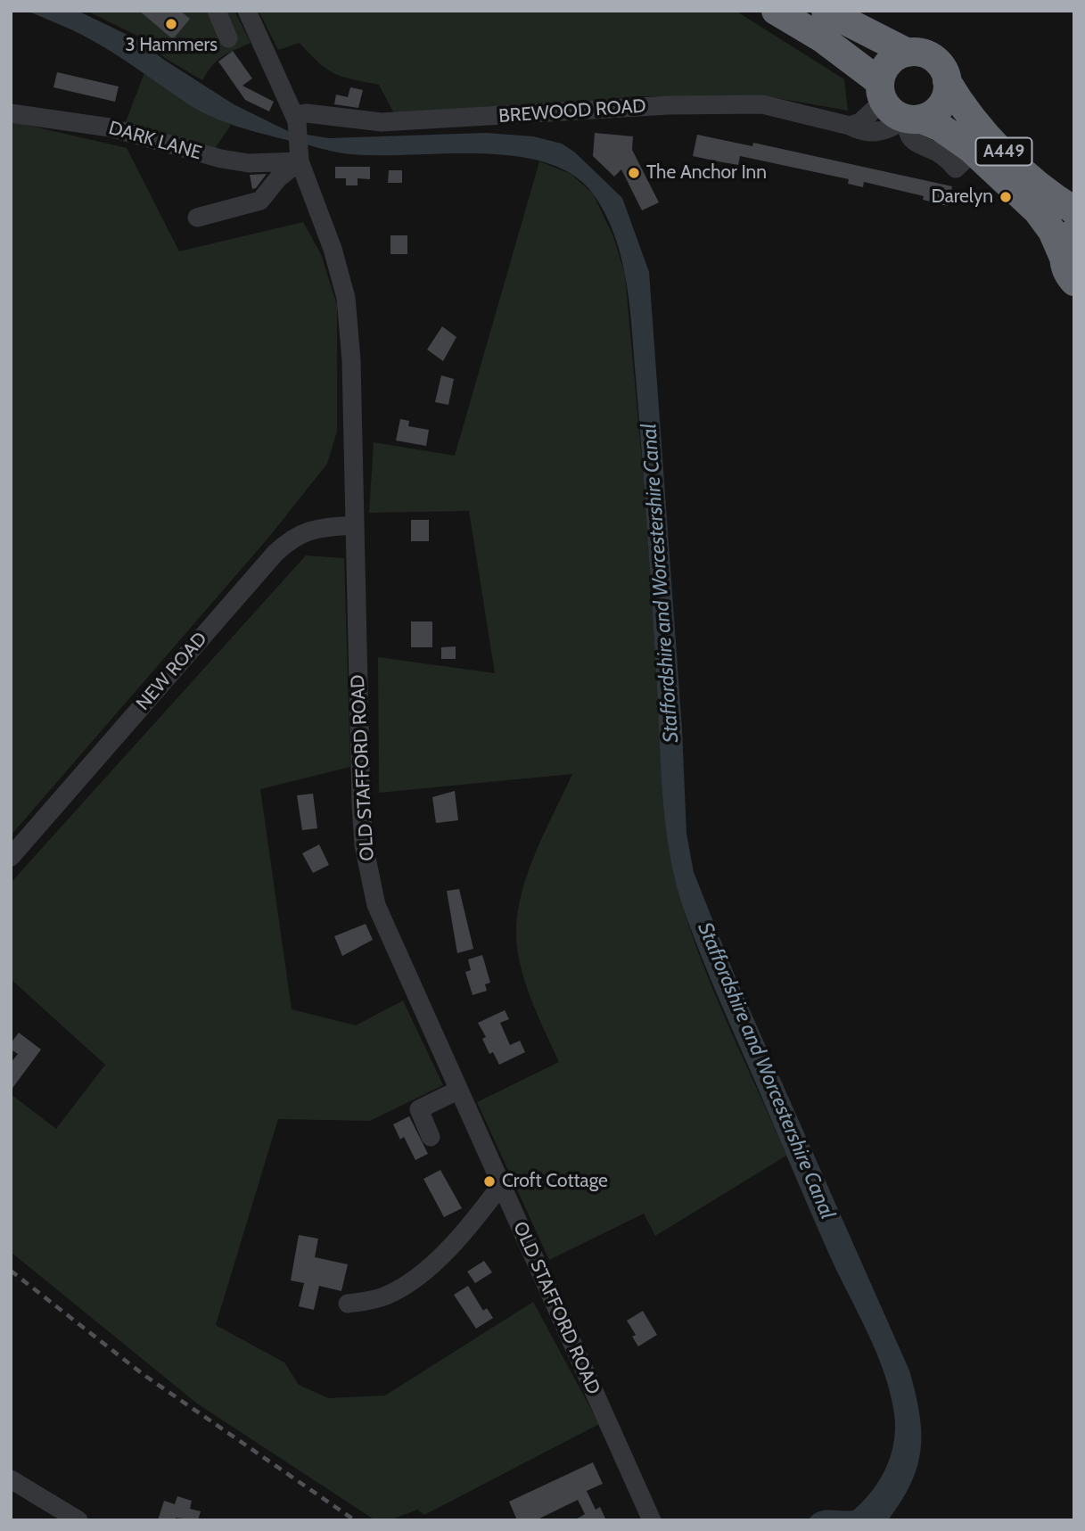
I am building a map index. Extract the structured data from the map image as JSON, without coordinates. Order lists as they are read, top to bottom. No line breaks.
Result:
{"streets":{"highway":["A449"],"street":["BREWOOD ROAD","DARK LANE","NEW ROAD","OLD STAFFORD ROAD"]},"crossings":[["BREWOOD ROAD","A449"],["BREWOOD ROAD","OLD STAFFORD ROAD"],["DARK LANE","OLD STAFFORD ROAD"],["NEW ROAD","OLD STAFFORD ROAD"]],"water":["Staffordshire and Worcestershire Canal"],"places":["3 Hammers","The Anchor Inn","Darelyn","Croft Cottage"]}
